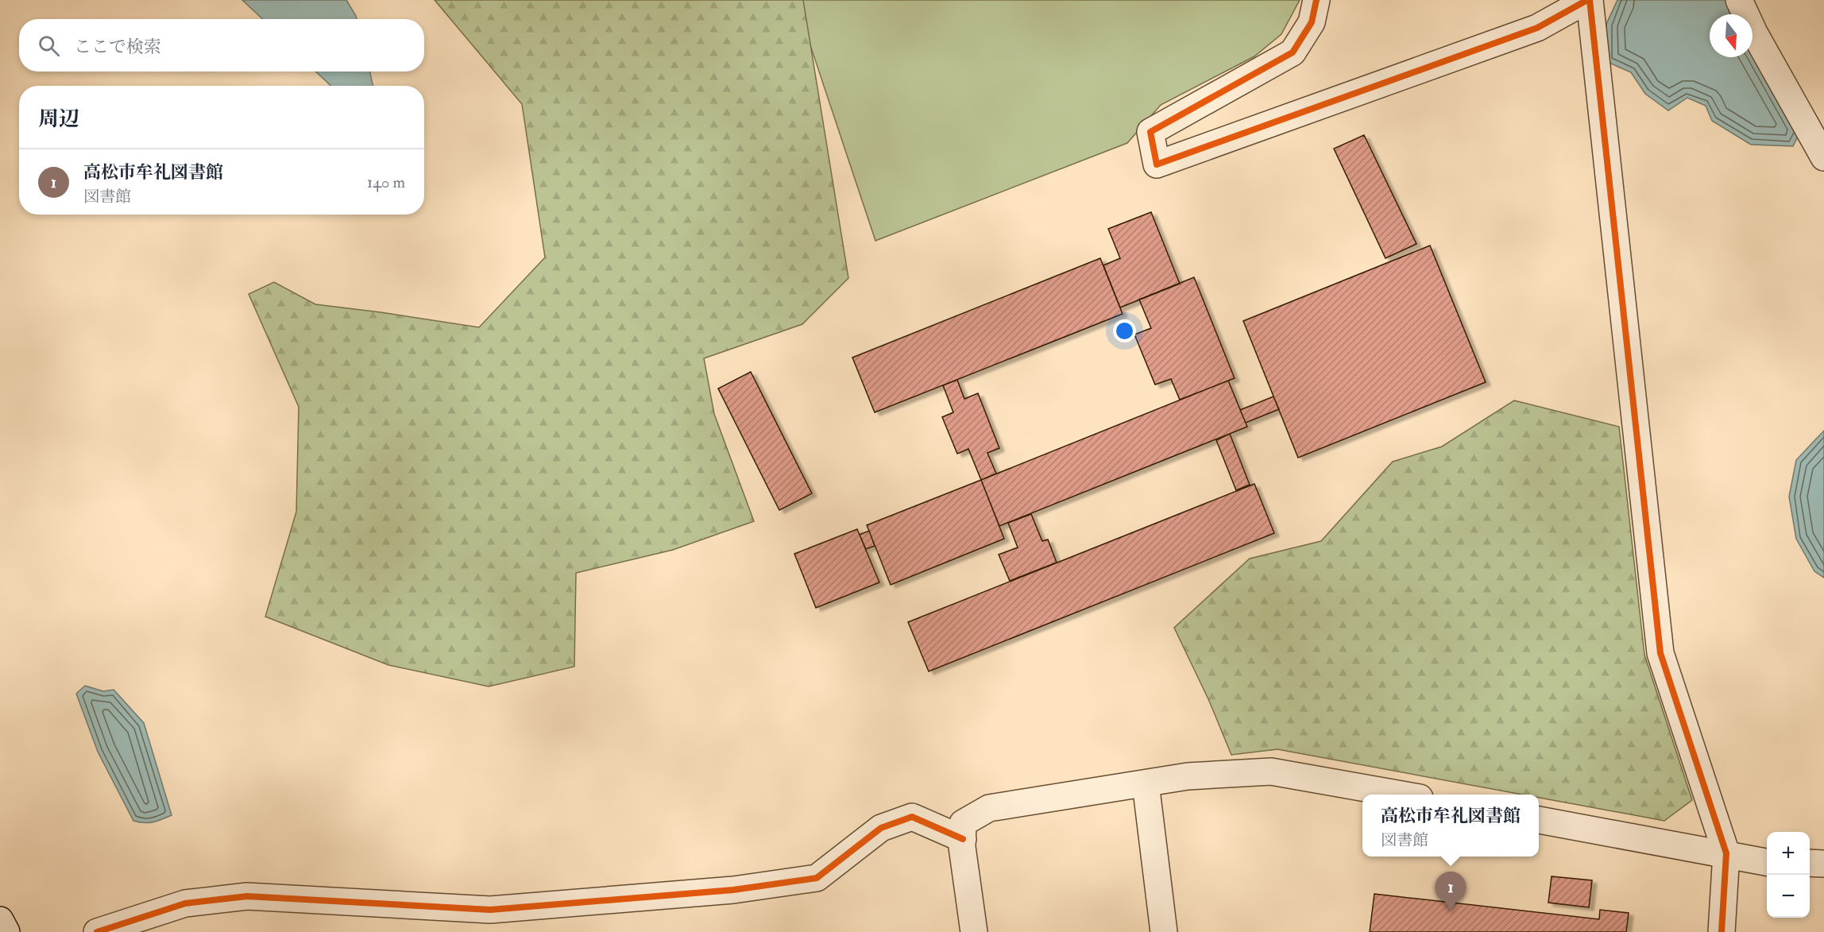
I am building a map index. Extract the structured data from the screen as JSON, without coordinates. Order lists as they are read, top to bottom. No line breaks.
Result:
{"north":"bottom","page":{"search":"ここで検索","heading":"周辺","list":[{"mark":"1","name":"高松市牟礼図書館","note":"図書館","value":"140 m"}],"popup":["高松市牟礼図書館","図書館"],"map_buttons":["+","−"],"pins":"1"}}
